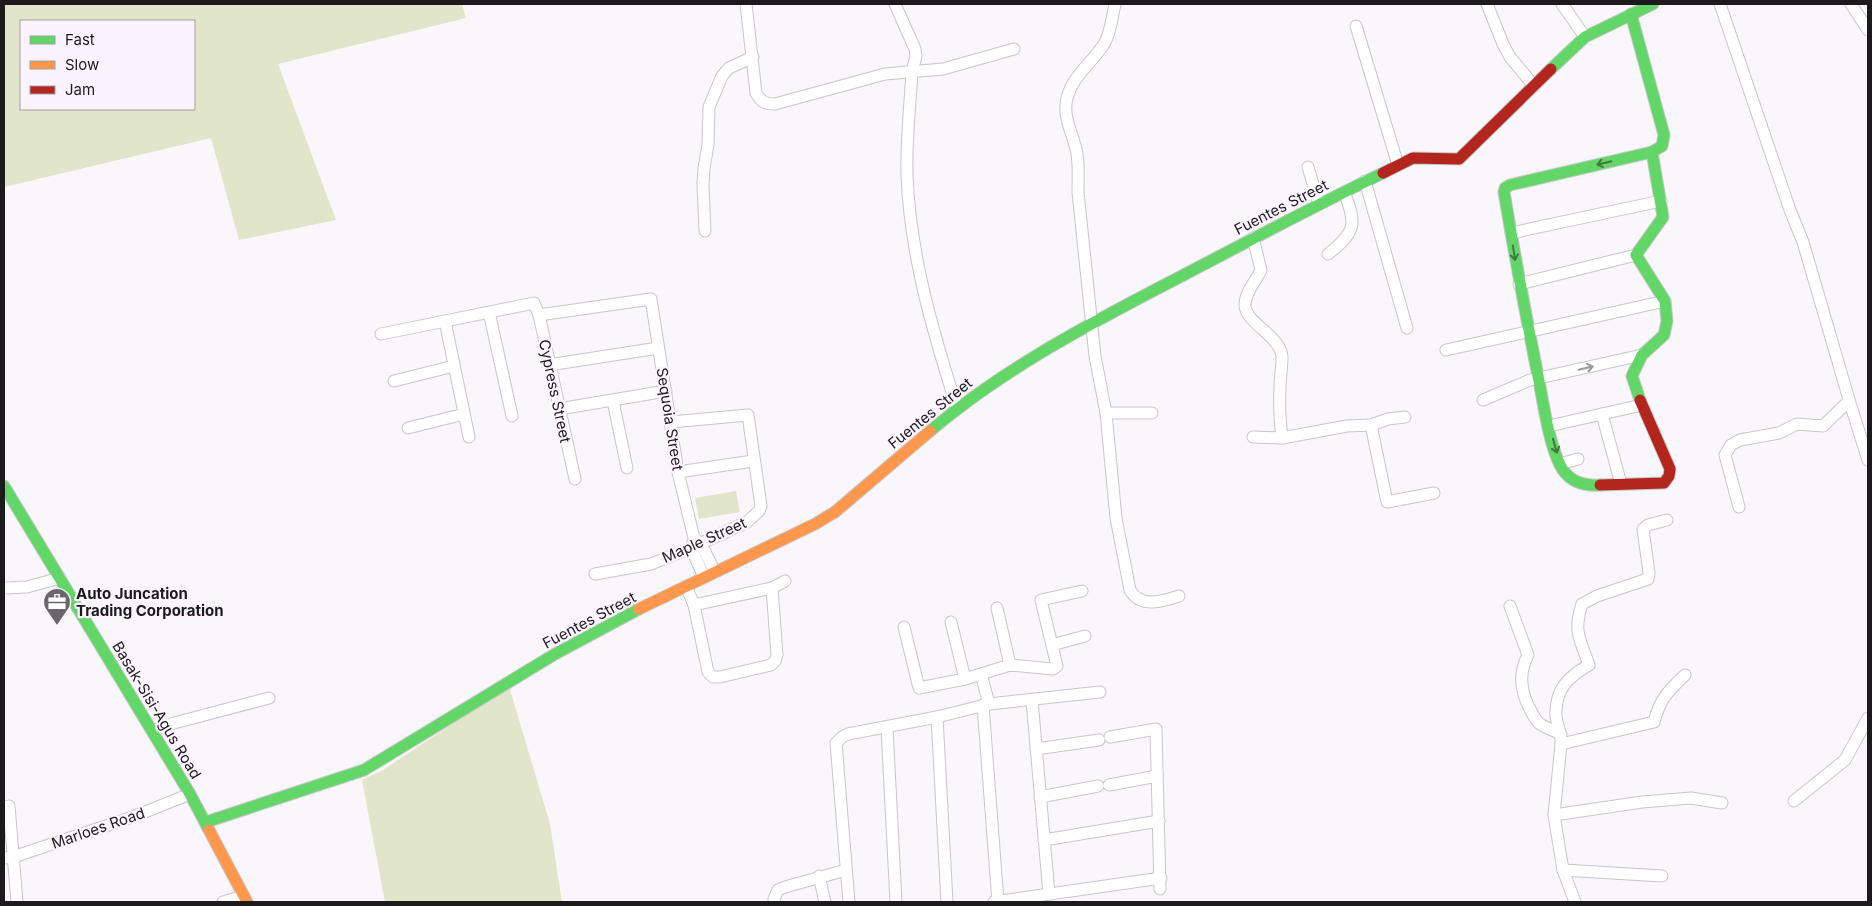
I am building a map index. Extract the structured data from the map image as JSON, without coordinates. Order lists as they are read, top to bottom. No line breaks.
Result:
{"streets":{"street":["Fuentes Street","Cypress Street","Sequoia Street","Maple Street","Basak-Sisi-Agus Road","Marloes Road"]},"crossings":[["Fuentes Street","Sequoia Street"],["Fuentes Street","Basak-Sisi-Agus Road"],["Cypress Street","Sequoia Street"],["Sequoia Street","Maple Street"],["Basak-Sisi-Agus Road","Marloes Road"]],"places":{"office":["Auto Juncation Trading Corporation"]},"legend":["Fast","Slow","Jam"]}
